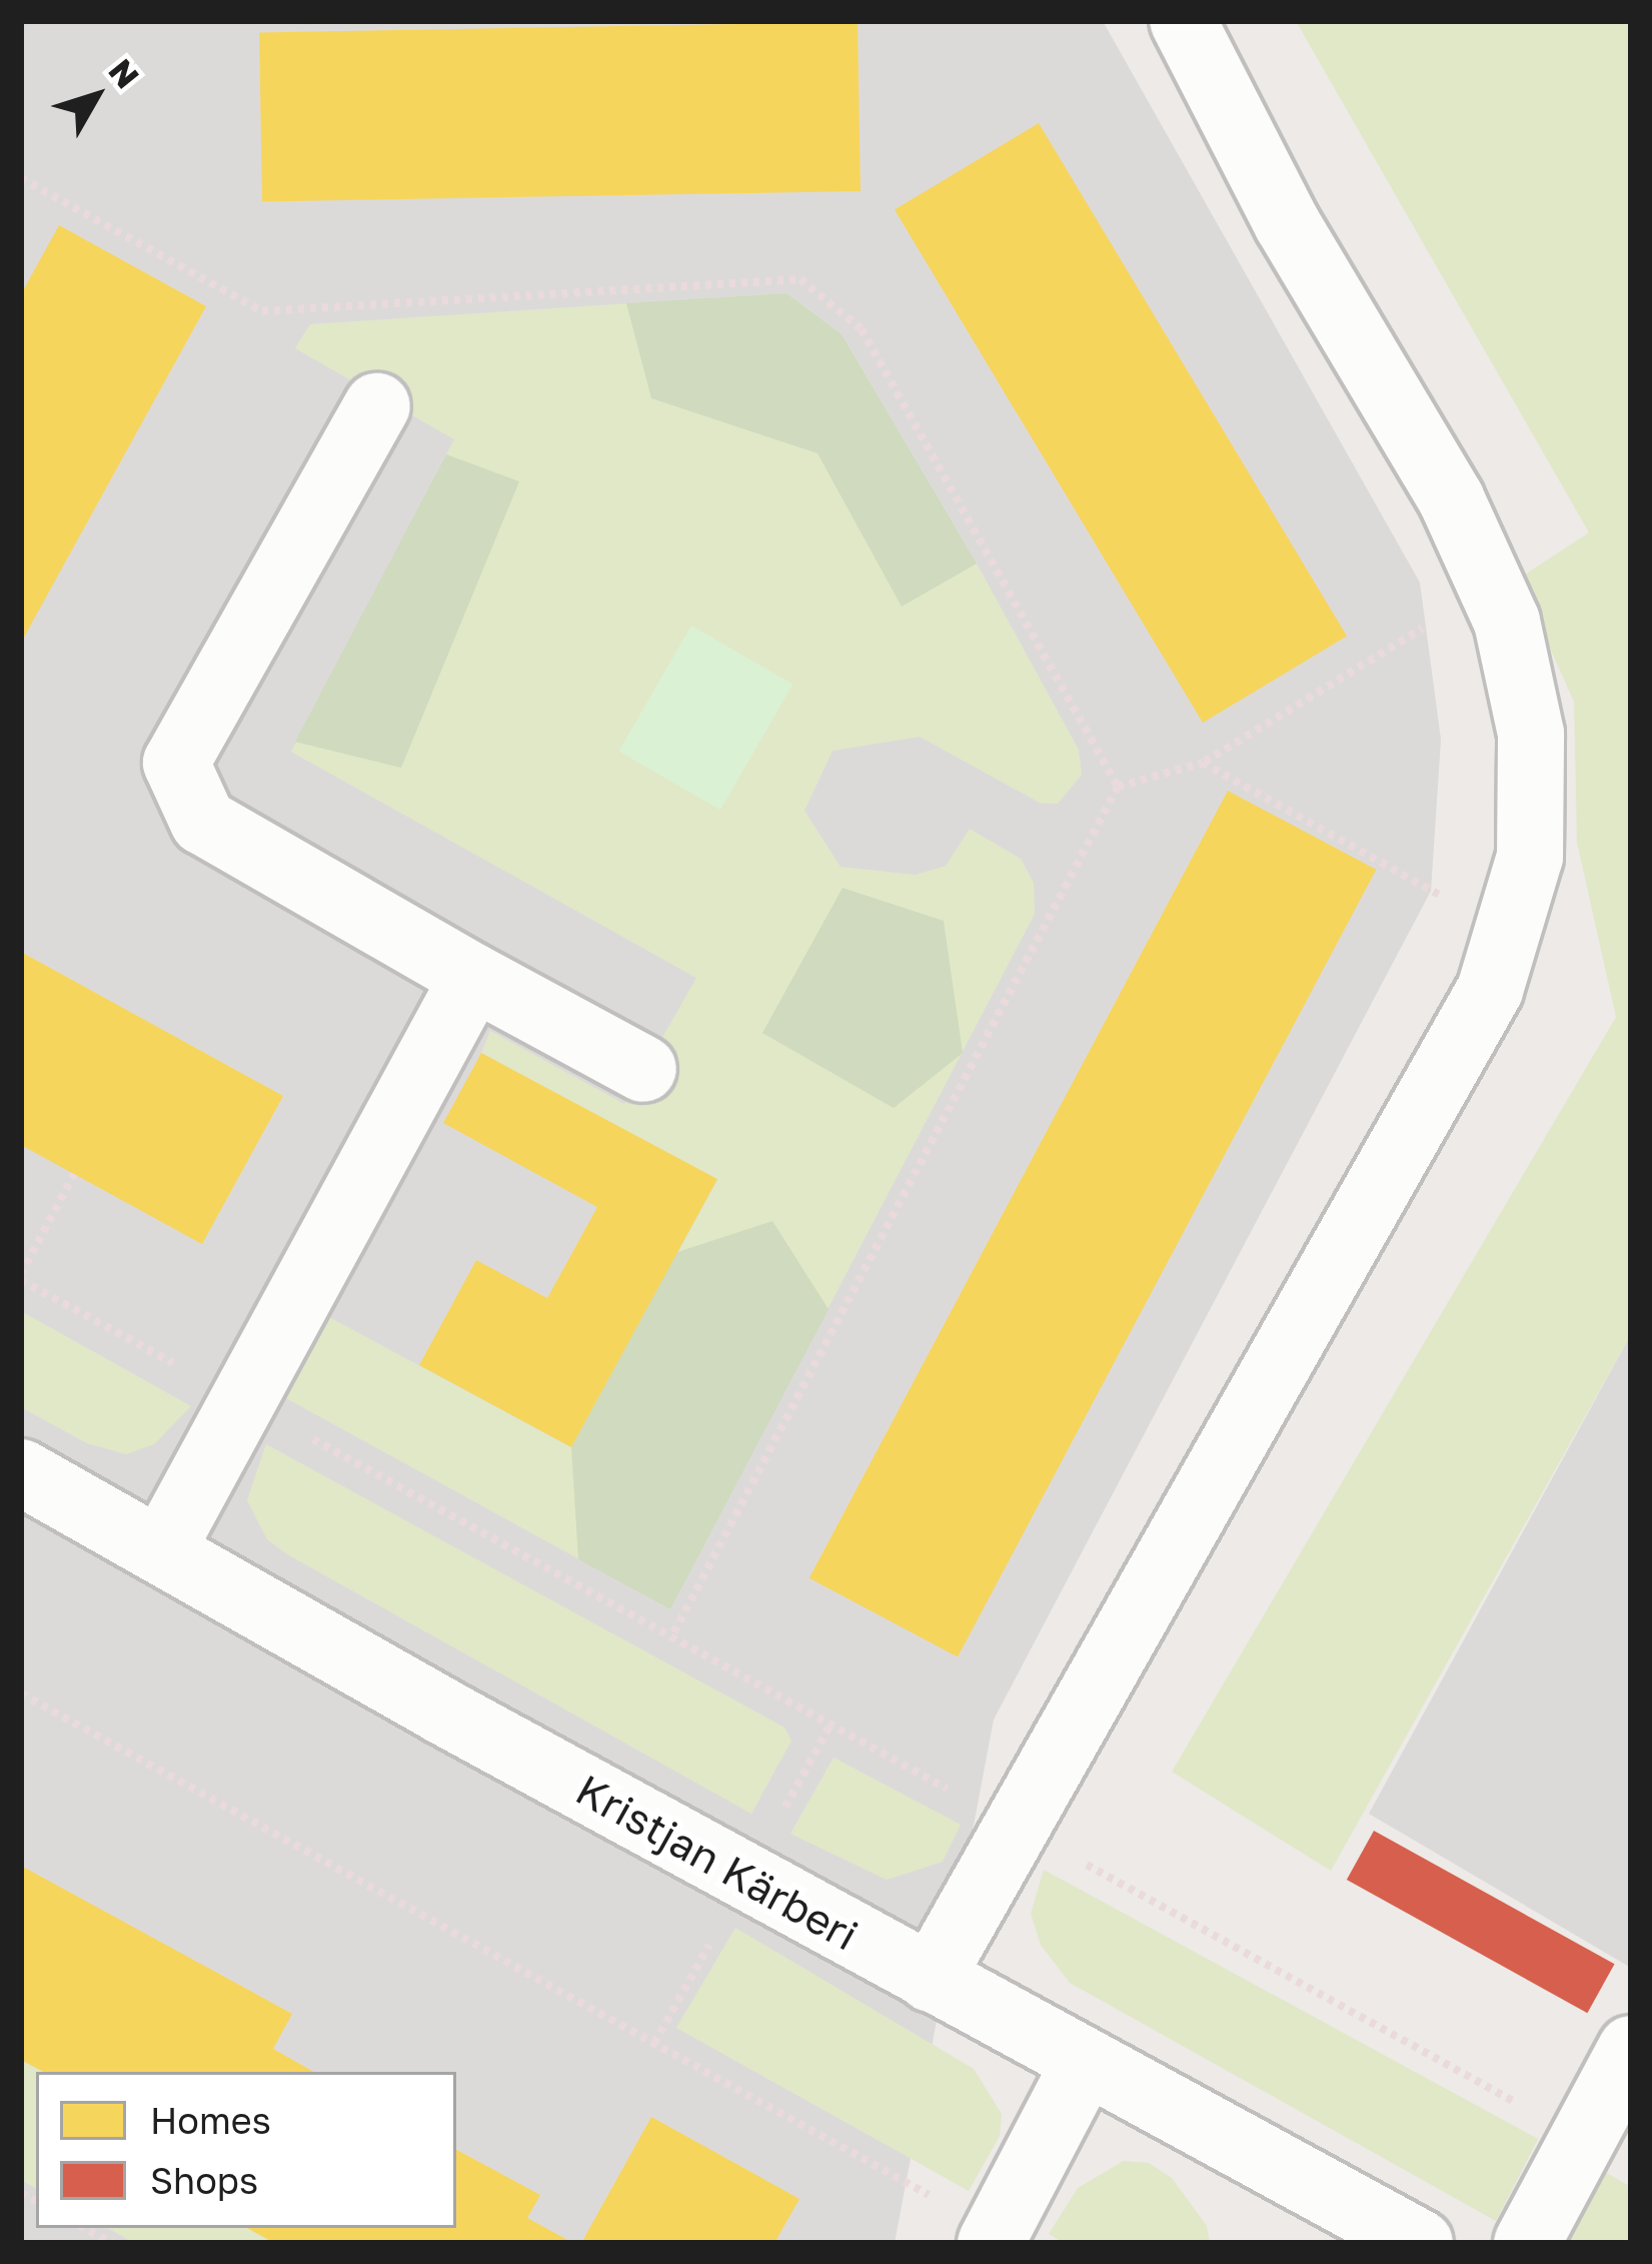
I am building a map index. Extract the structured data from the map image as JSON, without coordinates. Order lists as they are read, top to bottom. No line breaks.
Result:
{"streets":{"street":["Kristjan Kärberi"]},"legend":["Homes","Shops"],"north":"top right"}
